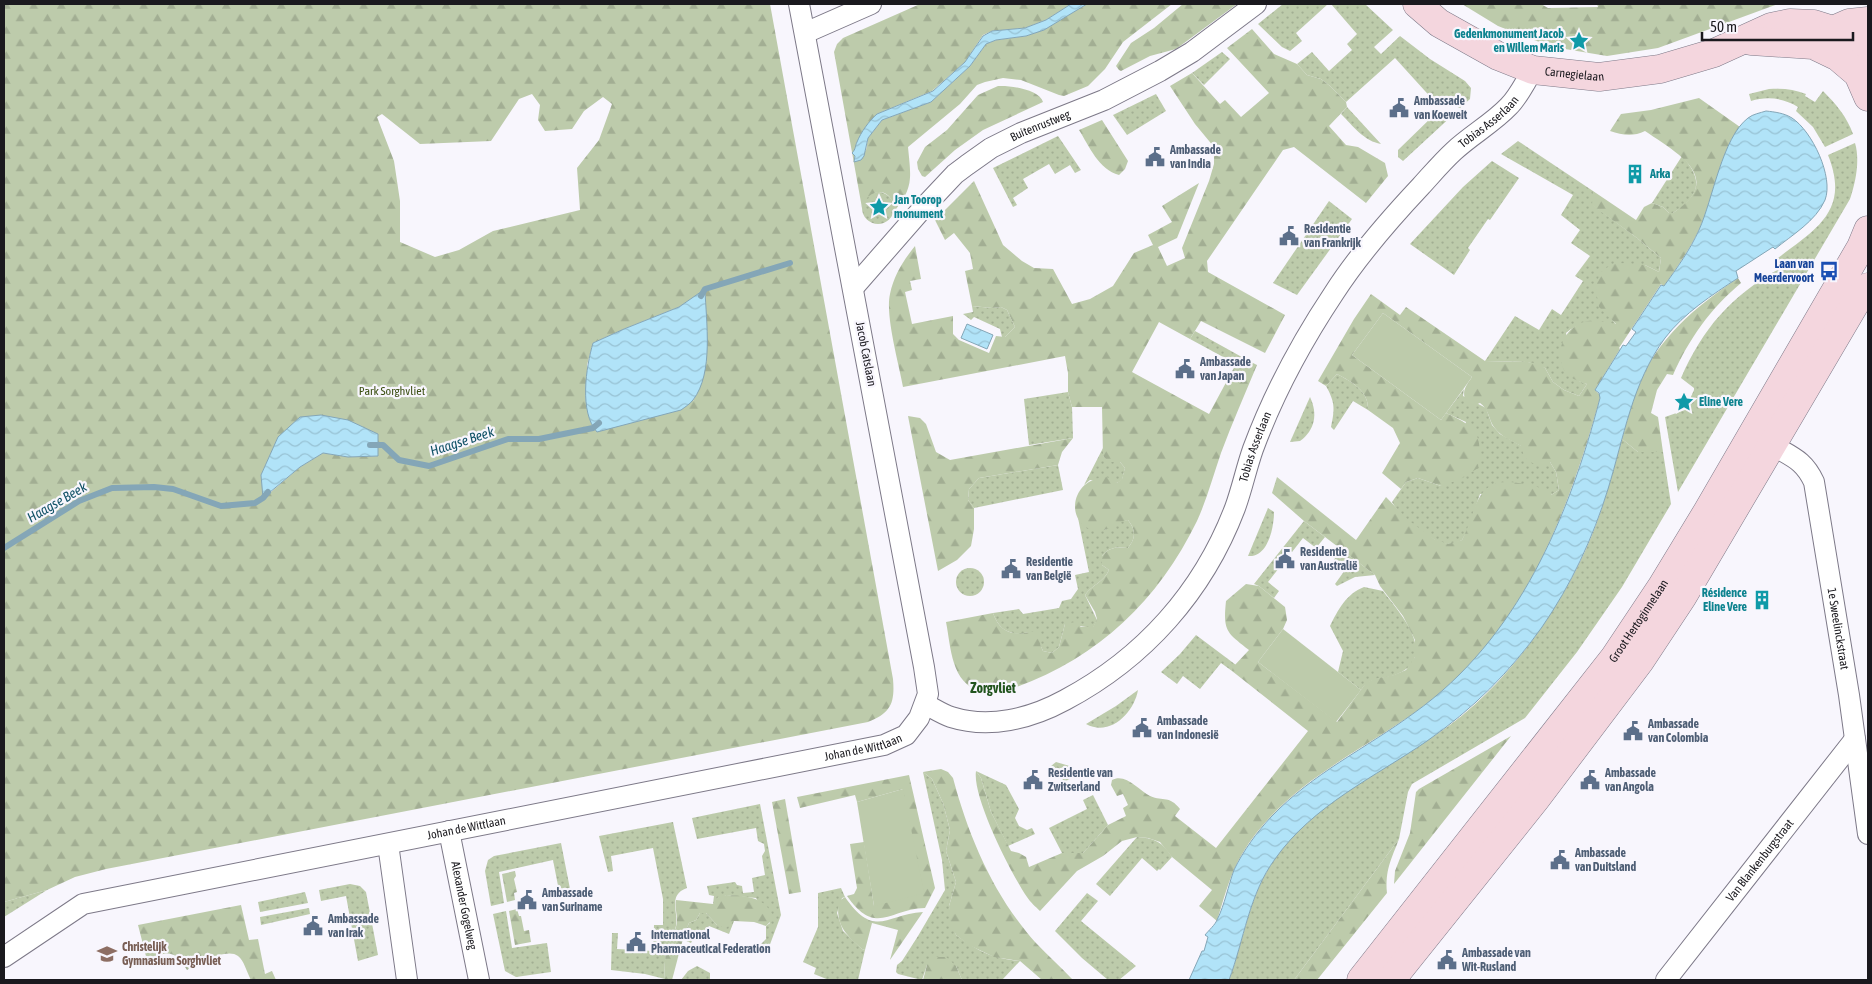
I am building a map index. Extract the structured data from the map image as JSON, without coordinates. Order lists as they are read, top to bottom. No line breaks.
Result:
{"streets":{"main road":["Carnegielaan","Groot Hertoginnelaan"],"street":["Tobias Asserlaan","Buitenrustweg","Jacob Catslaan","1e Sweelinckstraat","Johan de Wittlaan","Van Blankenburgstraat","Alexander Gogelweg"]},"crossings":[["Carnegielaan","Tobias Asserlaan"],["Tobias Asserlaan","Jacob Catslaan"],["Tobias Asserlaan","Johan de Wittlaan"],["Buitenrustweg","Jacob Catslaan"],["Jacob Catslaan","Johan de Wittlaan"],["Groot Hertoginnelaan","1e Sweelinckstraat"],["1e Sweelinckstraat","Van Blankenburgstraat"],["Johan de Wittlaan","Alexander Gogelweg"]],"districts":["Zorgvliet"],"water":["Haagse Beek"],"parks":["Park Sorghvliet"],"places":{"place":["Gedenkmonument Jacob en Willem Maris","Jan Toorop monument","Eline Vere"],"public building":["Ambassade van Koeweit","Ambassade van India","Residentie van Frankrijk","Ambassade van Japan","Residentie van Australië","Residentie van België","Ambassade van Indonesië","Ambassade van Colombia","Residentie van Zwitserland","Ambassade van Angola","Ambassade van Duitsland","Ambassade van Suriname","Ambassade van Irak","International Pharmaceutical Federation","Ambassade van Wit-Rusland"],"building":["Arka","Résidence Eline Vere"],"bus stop":["Laan van Meerdervoort"],"school or university":["Christelijk Gymnasium Sorghvliet"]},"scale_bar":"50 m"}
